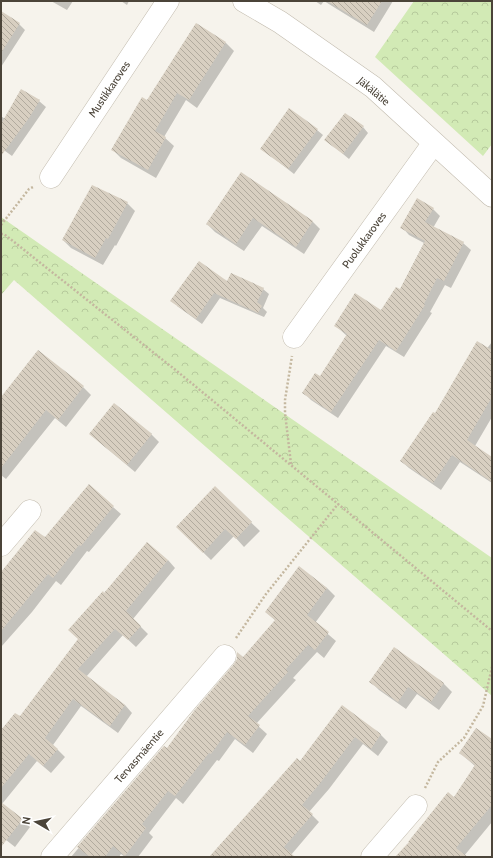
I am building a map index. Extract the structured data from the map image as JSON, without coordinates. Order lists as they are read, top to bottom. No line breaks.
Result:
{"streets":{"street":["Mustikkaroves","Jäkälätie","Puolukkaroves","Tervasmäentie"]},"crossings":[["Jäkälätie","Puolukkaroves"]],"north":"left"}
